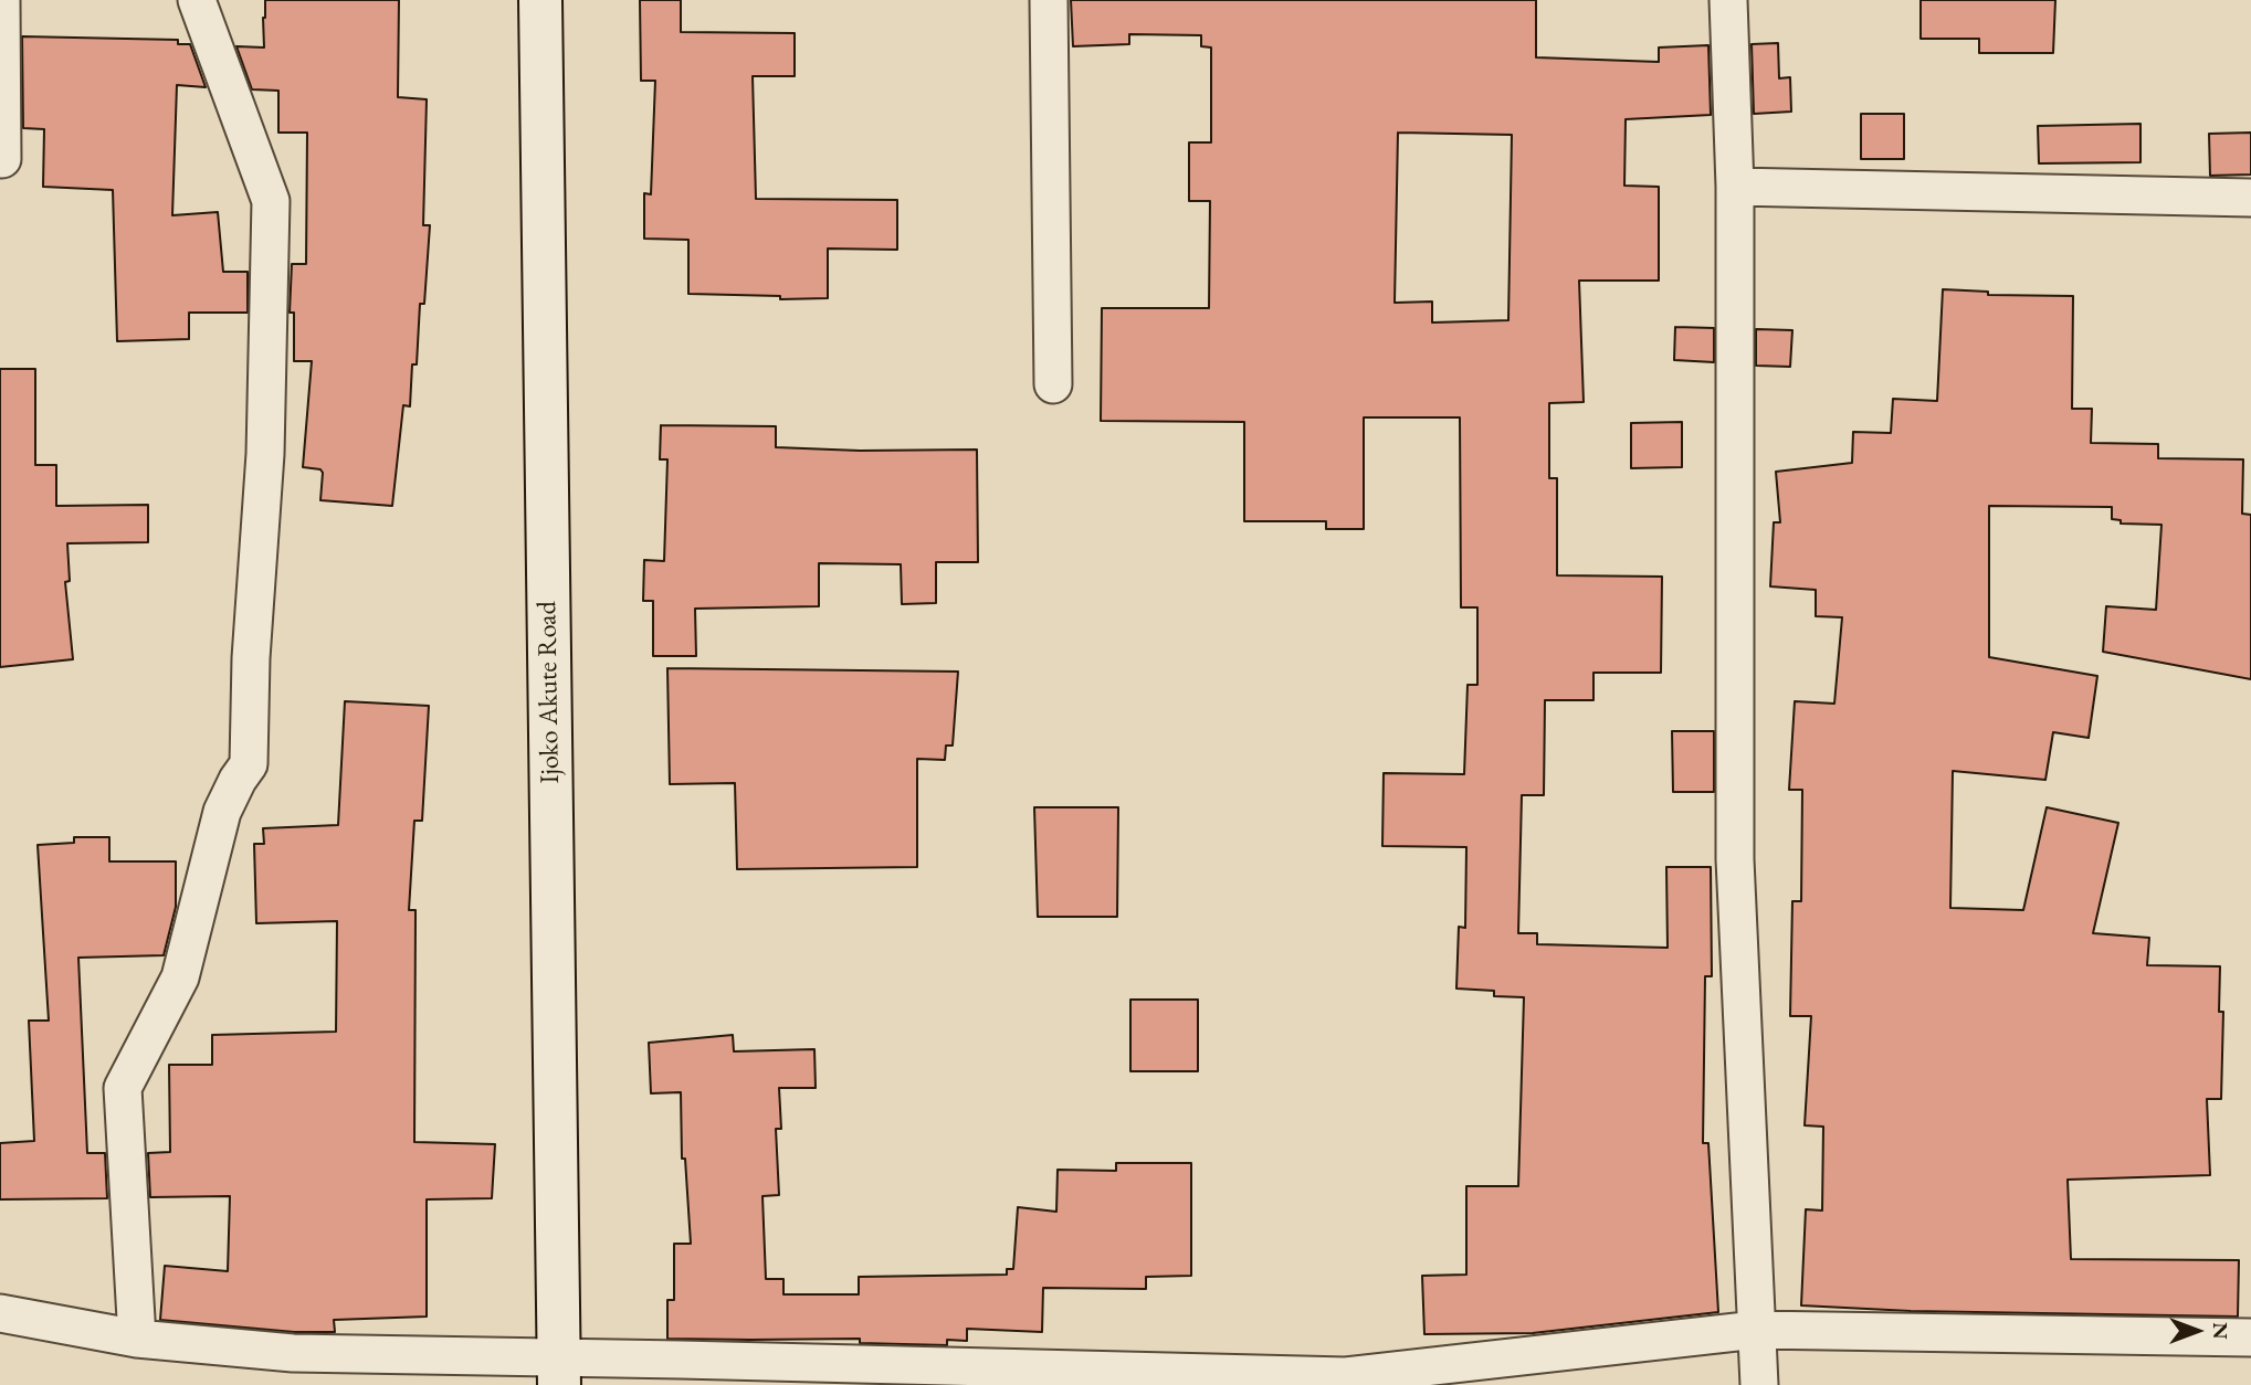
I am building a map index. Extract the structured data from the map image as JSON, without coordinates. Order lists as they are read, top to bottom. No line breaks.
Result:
{"streets":{"main road":["Ijoko Akute Road"]},"north":"right"}
